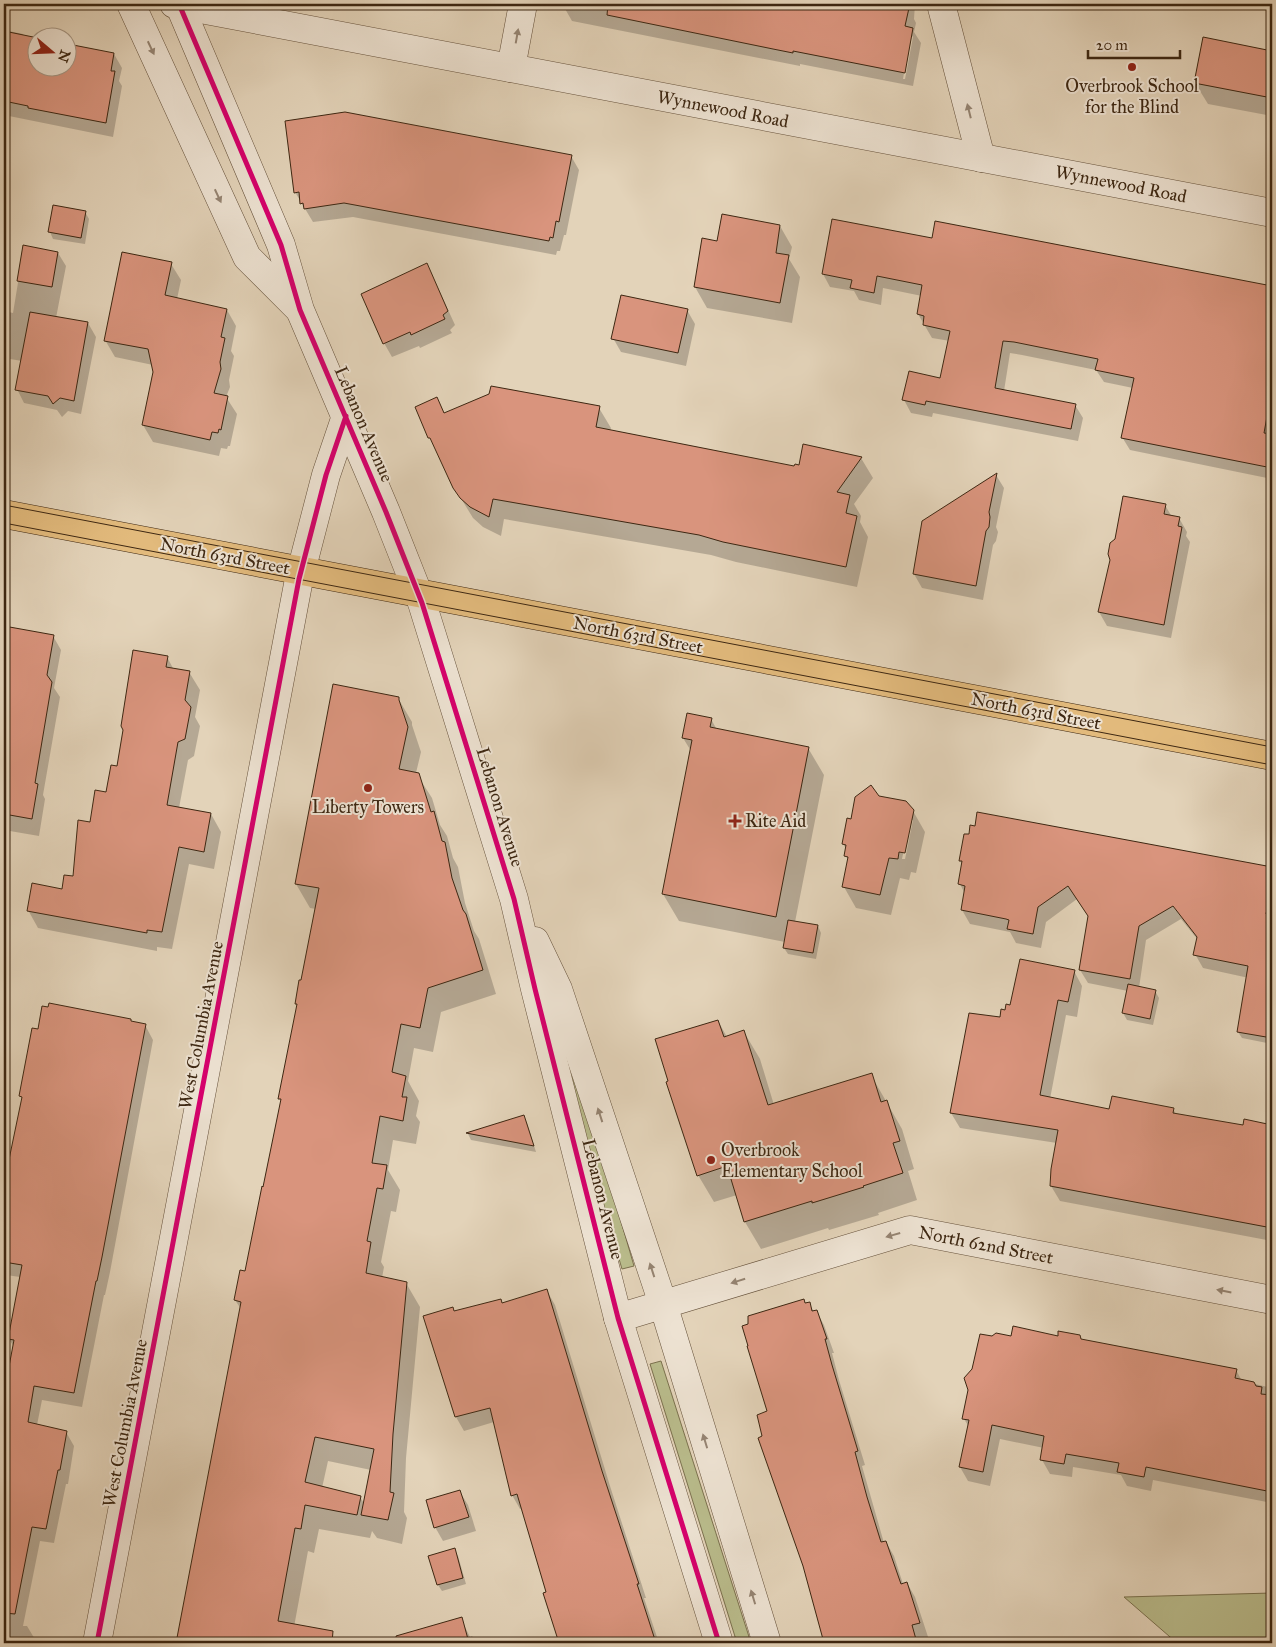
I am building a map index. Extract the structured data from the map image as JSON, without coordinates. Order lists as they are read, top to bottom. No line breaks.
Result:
{"streets":{"main road":["North 63rd Street"],"street":["Wynnewood Road","Lebanon Avenue","West Columbia Avenue","North 62nd Street"]},"crossings":[["Wynnewood Road","Lebanon Avenue"],["Lebanon Avenue","North 63rd Street"],["Lebanon Avenue","West Columbia Avenue"],["Lebanon Avenue","North 62nd Street"],["North 63rd Street","West Columbia Avenue"]],"one_way":["North 62nd Street"],"places":{"other":["Overbrook School for the Blind","Liberty Towers","Overbrook Elementary School"],"health":["Rite Aid"]},"scale_bar":"20 m","north":"right"}
